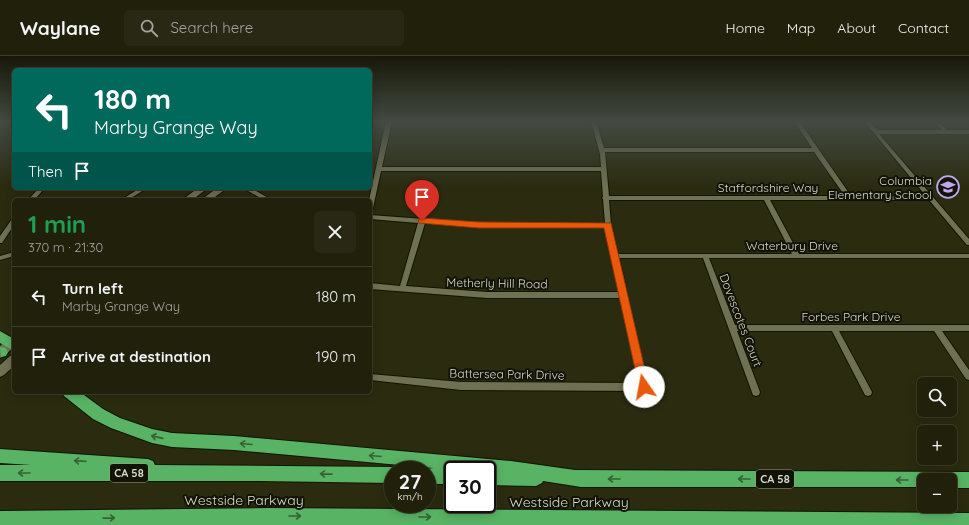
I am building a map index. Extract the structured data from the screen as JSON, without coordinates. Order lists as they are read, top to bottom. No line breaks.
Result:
{"streets":{"highway":["CA 58","Westside Parkway"],"street":["Staffordshire Way","Waterbury Drive","Metherly Hill Road","Forbes Park Drive","Dovescotes Court","Battersea Park Drive"]},"crossings":[["Waterbury Drive","Dovescotes Court"],["Metherly Hill Road","Battersea Park Drive"],["Forbes Park Drive","Dovescotes Court"]],"places":{"school or university":["Columbia Elementary School"]},"page":{"header":"Waylane","search":"Search here","nav":["Home","Map","About","Contact"],"turn":["180 m","Marby Grange Way"],"then":"Then","heading":["1 min","370 m · 21:30"],"list":[{"name":"Turn left","note":"Marby Grange Way","value":"180 m"},{"name":"Arrive at destination","value":"190 m"}],"map_buttons":["+","−"],"speed":"27 km/h","limit":"30"}}
